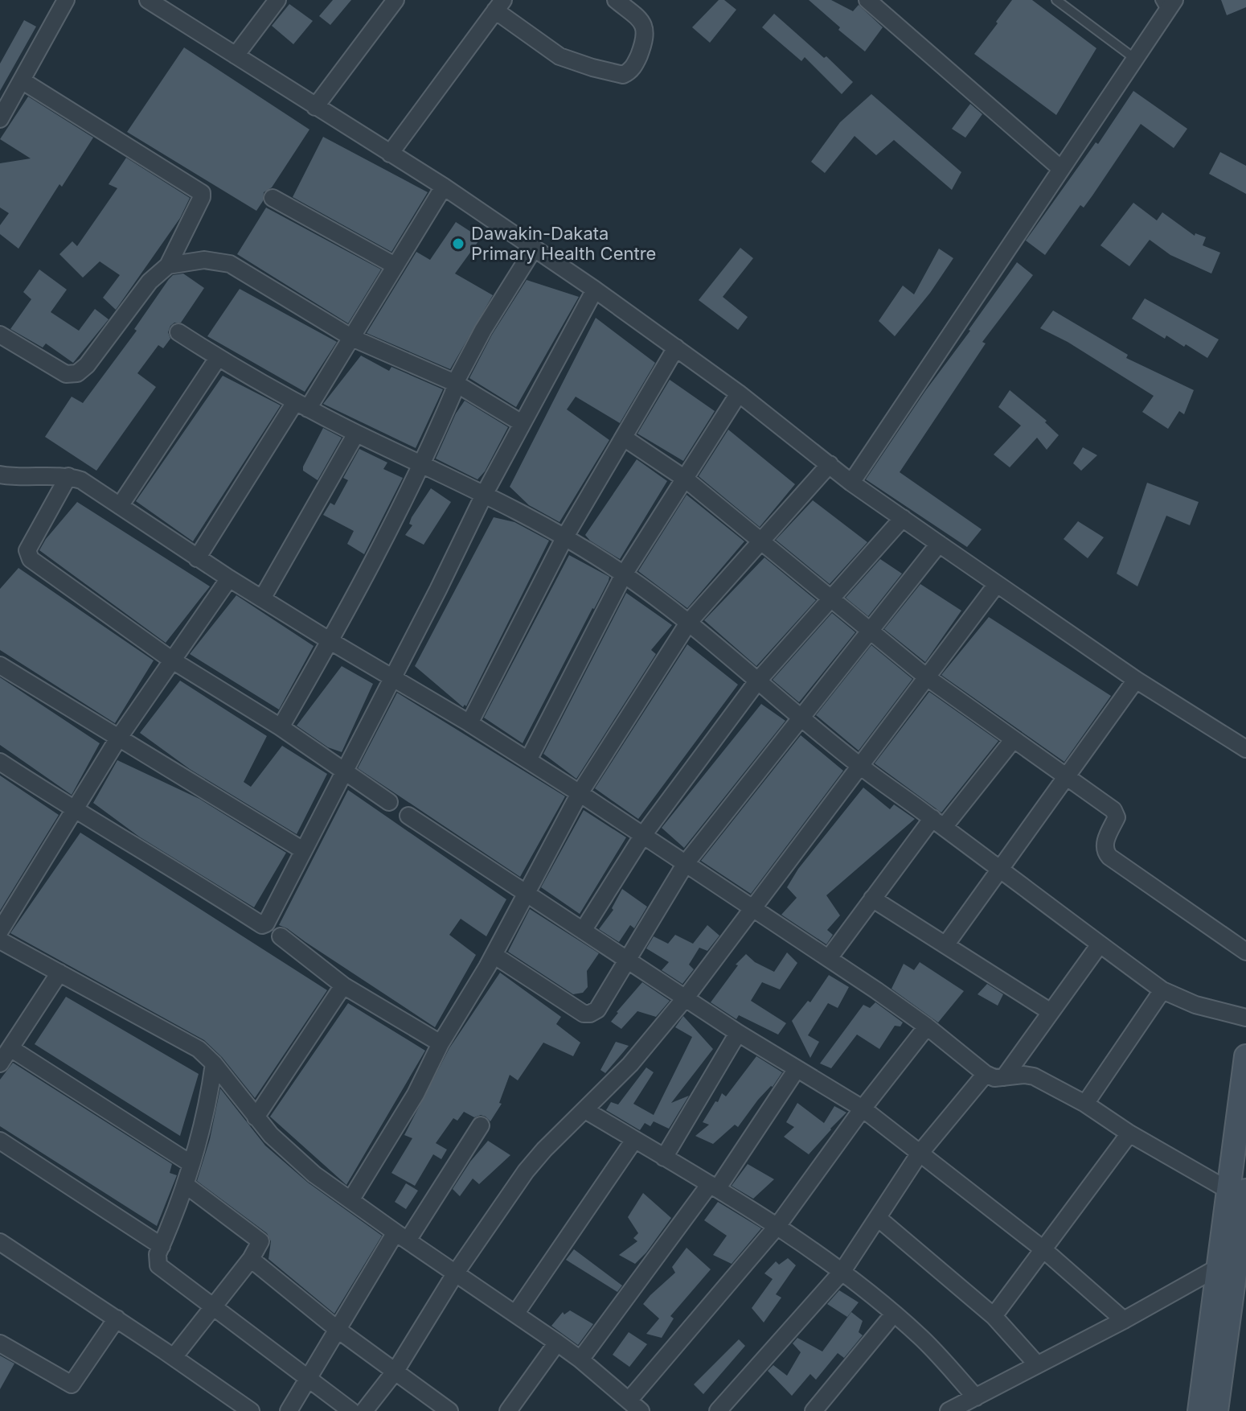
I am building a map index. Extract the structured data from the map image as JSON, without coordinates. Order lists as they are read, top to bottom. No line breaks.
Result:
{"places":["Dawakin-Dakata Primary Health Centre"]}
